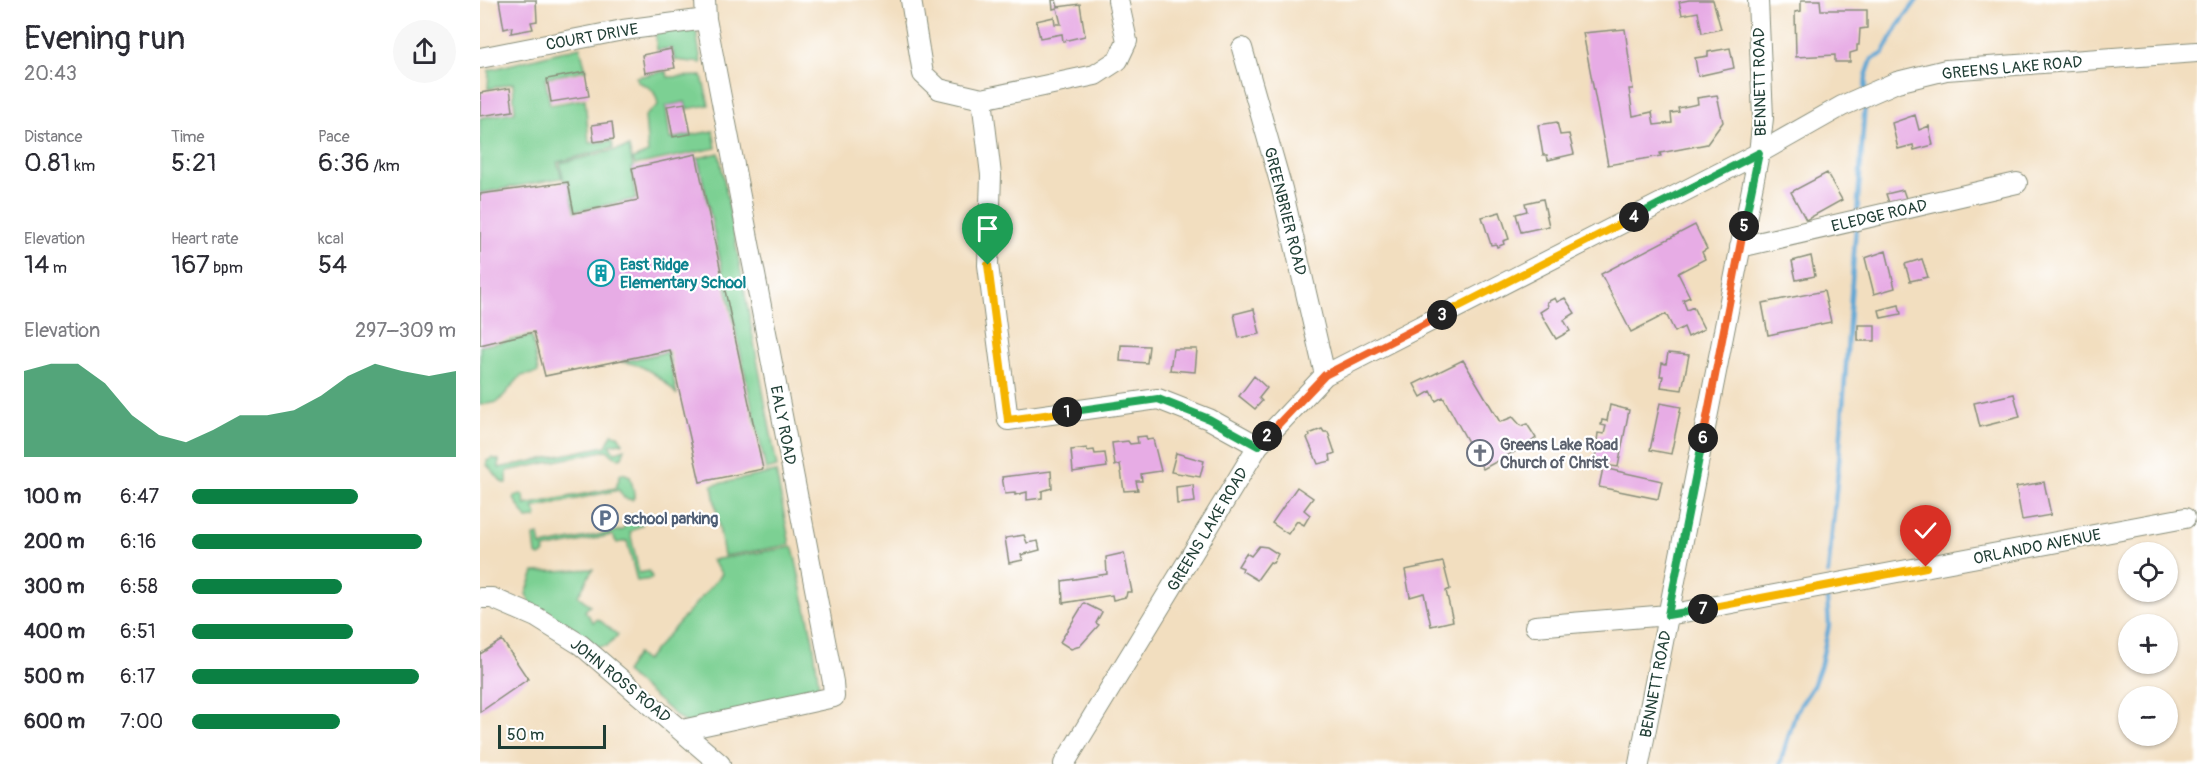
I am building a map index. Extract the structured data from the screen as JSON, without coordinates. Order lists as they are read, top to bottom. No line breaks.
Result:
{"streets":{"street":["COURT DRIVE","GREENS LAKE ROAD","BENNETT ROAD","GREENBRIER ROAD","ELEDGE ROAD","EALY ROAD","ORLANDO AVENUE","JOHN ROSS ROAD"]},"crossings":[["COURT DRIVE","EALY ROAD"],["GREENS LAKE ROAD","BENNETT ROAD"],["GREENS LAKE ROAD","GREENBRIER ROAD"],["BENNETT ROAD","ELEDGE ROAD"],["BENNETT ROAD","ORLANDO AVENUE"],["EALY ROAD","JOHN ROSS ROAD"]],"places":{"building":["East Ridge Elementary School"],"church":["Greens Lake Road Church of Christ"],"parking":["school parking"]},"scale_bar":"50 m","page":{"heading":["Evening run","20:43"],"stats":[["Distance","0.81 km"],["Time","5:21"],["Pace","6:36 /km"],["Elevation","14 m"],["Heart rate","167 bpm"],["kcal","54"]],"pins":["4","5","3","1","2","6","7"],"chart":["Elevation","297–309 m"],"list":[{"name":"100 m","note":"6:47"},{"name":"200 m","note":"6:16"},{"name":"300 m","note":"6:58"},{"name":"400 m","note":"6:51"},{"name":"500 m","note":"6:17"},{"name":"600 m","note":"7:00"}],"map_buttons":["+","−"],"scale":"50 m"}}
